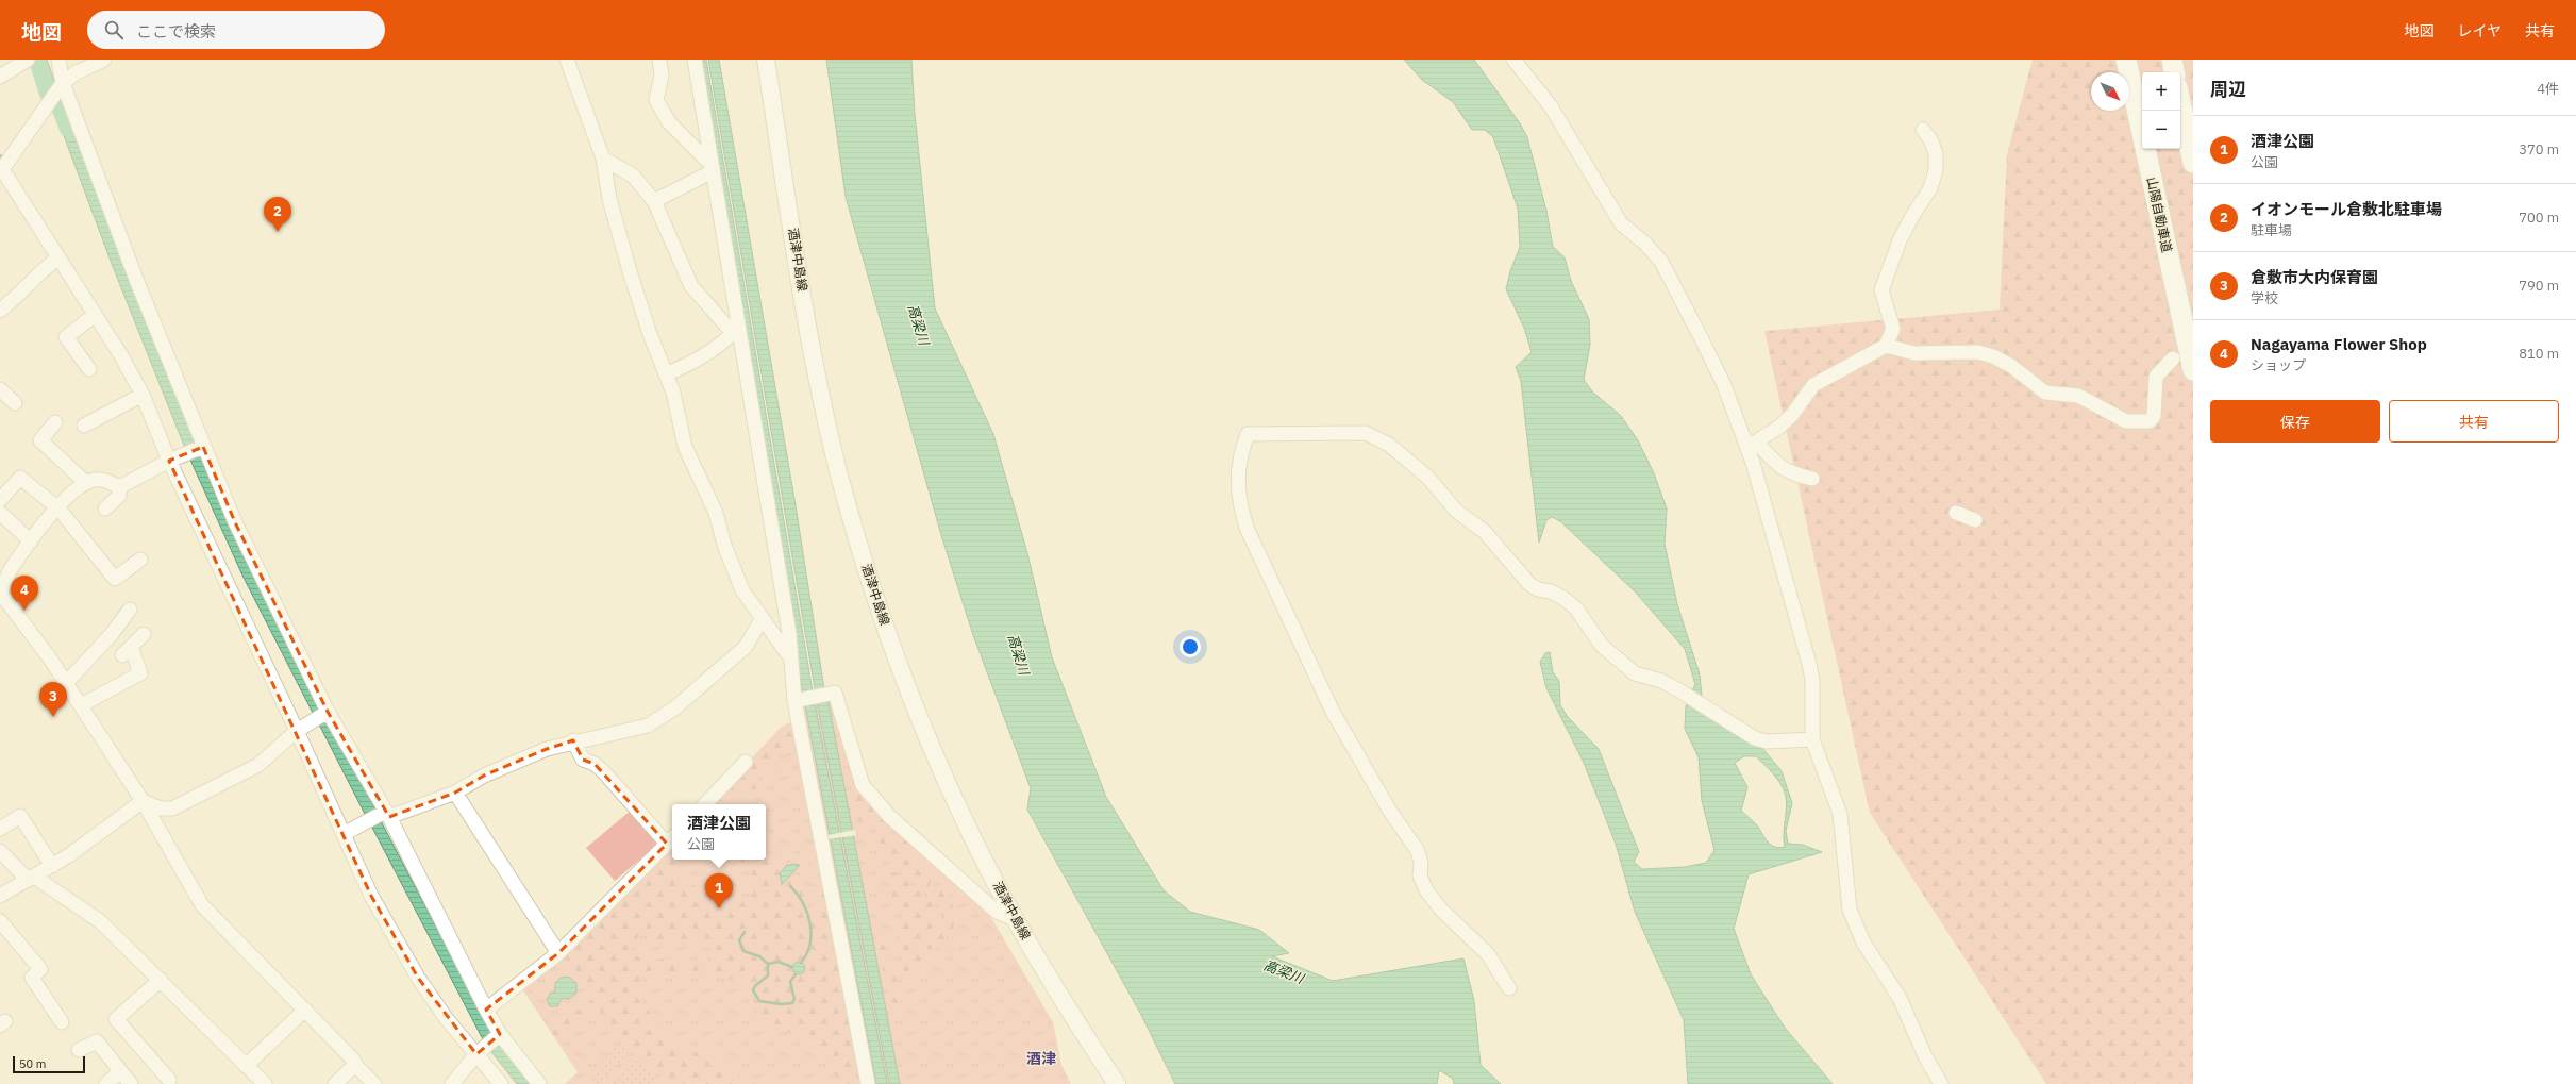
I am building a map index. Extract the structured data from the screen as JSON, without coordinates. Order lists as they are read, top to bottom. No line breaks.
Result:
{"streets":{"highway":["山陽自動車道"],"main road":["酒津中島線"]},"districts":["酒津"],"water":["高梁川"],"scale_bar":"50 m","north":"bottom right","page":{"header":"地図","search":"ここで検索","nav":["地図","レイヤ","共有"],"heading":["周辺","4件"],"map_buttons":["+","−"],"list":[{"mark":"1","name":"酒津公園","note":"公園","value":"370 m"},{"mark":"2","name":"イオンモール倉敷北駐車場","note":"駐車場","value":"700 m"},{"mark":"3","name":"倉敷市大内保育園","note":"学校","value":"790 m"},{"mark":"4","name":"Nagayama Flower Shop","note":"ショップ","value":"810 m"}],"pins":["2","4","3","1"],"buttons":["保存","共有"],"popup":["酒津公園","公園"],"scale":"50 m"}}
